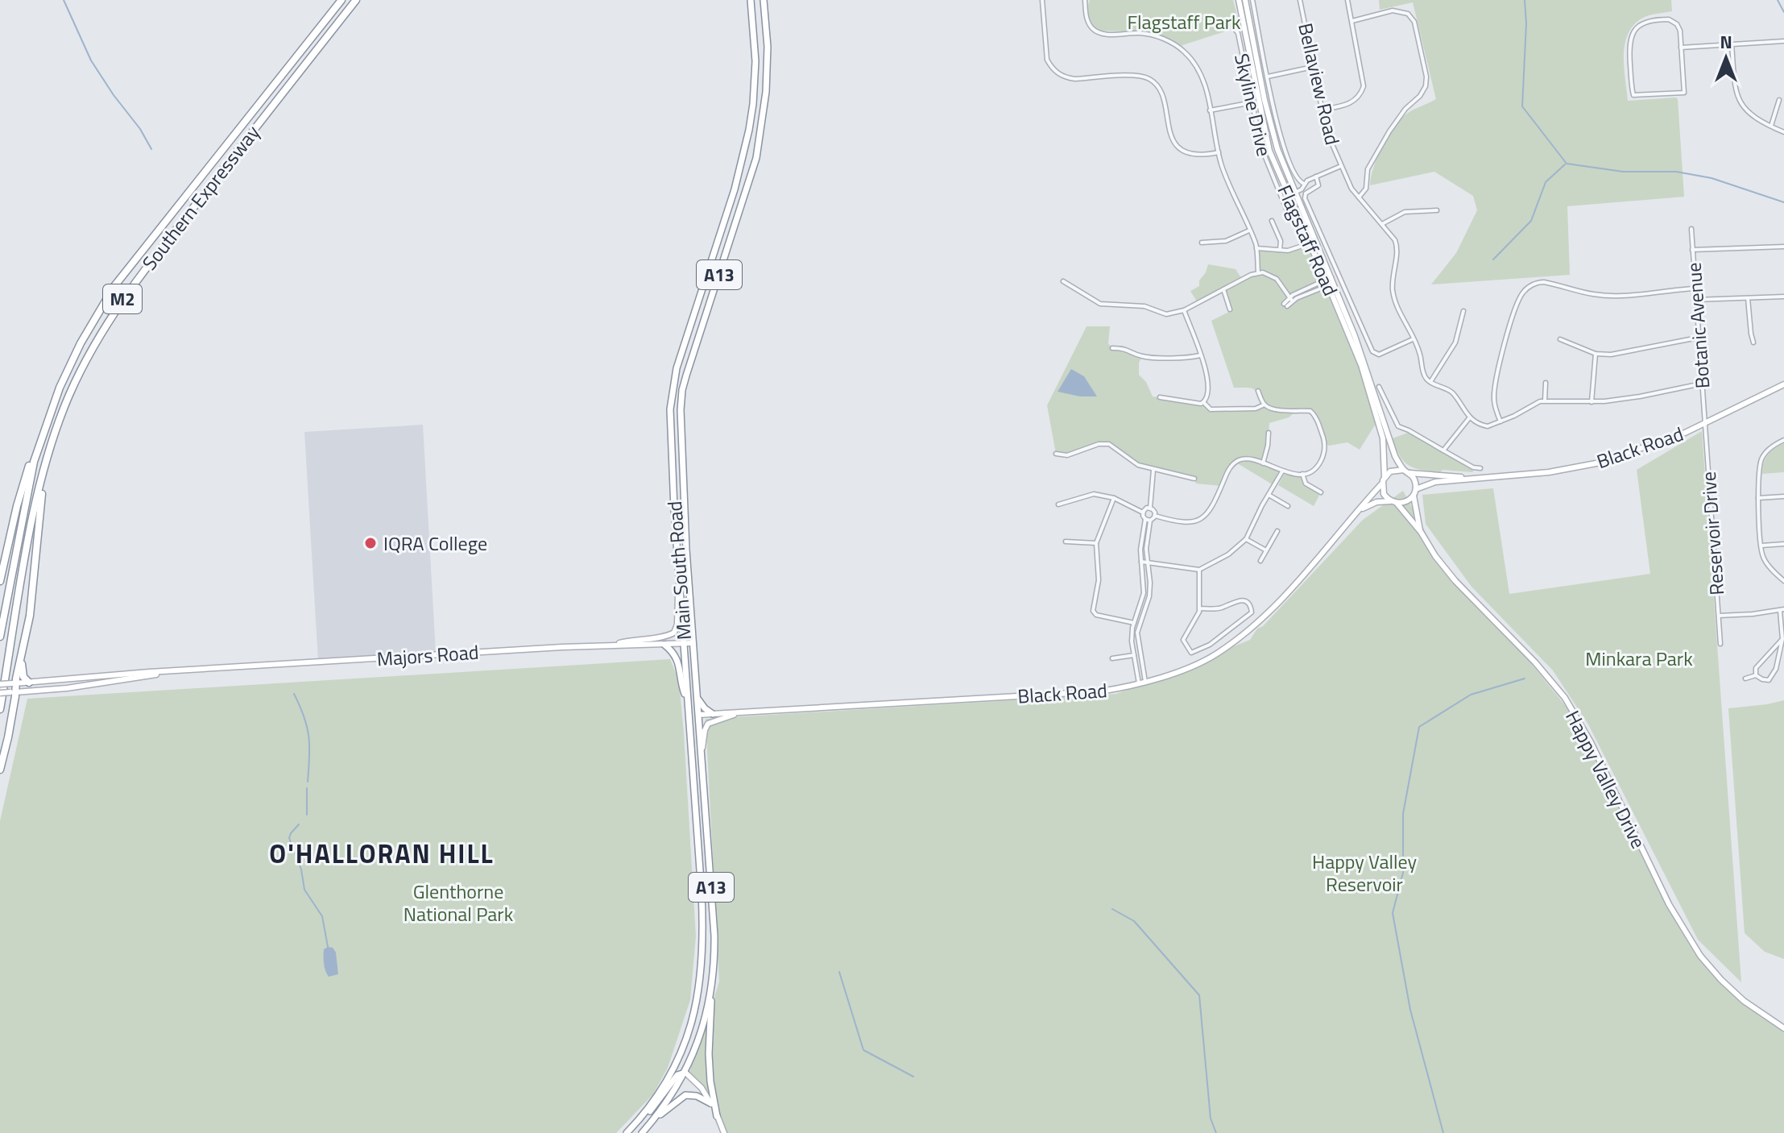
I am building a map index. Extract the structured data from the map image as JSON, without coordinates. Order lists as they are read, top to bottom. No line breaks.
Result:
{"streets":{"highway":["Southern Expressway","A13","M2","Main South Road"],"main road":["Flagstaff Road","Black Road","Majors Road","Happy Valley Drive"],"street":["Bellaview Road","Skyline Drive","Botanic Avenue","Reservoir Drive"]},"crossings":[["Skyline Drive","Flagstaff Road"],["Flagstaff Road","Black Road"],["Flagstaff Road","Happy Valley Drive"],["A13","Black Road"],["A13","Main South Road"],["A13","Majors Road"],["Botanic Avenue","Black Road"],["Botanic Avenue","Reservoir Drive"],["Black Road","Reservoir Drive"],["Black Road","Main South Road"],["Black Road","Happy Valley Drive"],["Main South Road","Majors Road"]],"districts":["O'HALLORAN HILL"],"parks":["Flagstaff Park","Minkara Park","Happy Valley Reservoir","Glenthorne National Park"],"places":["IQRA College"],"north":"top"}
